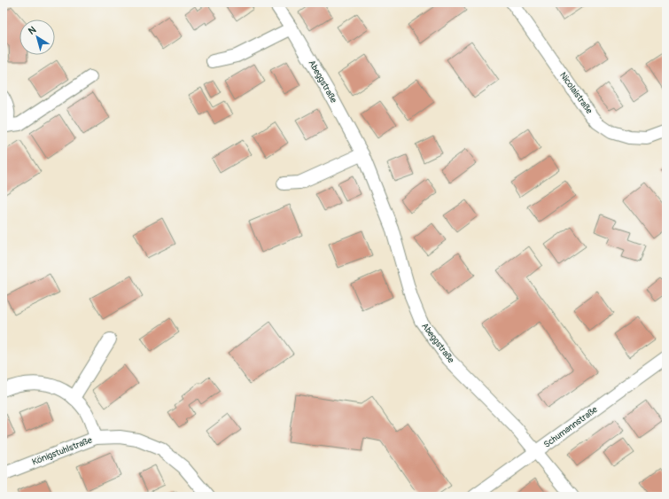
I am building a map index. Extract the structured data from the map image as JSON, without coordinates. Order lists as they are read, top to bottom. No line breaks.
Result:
{"streets":{"street":["Abeggstraße","Nicolaistraße","Schumannstraße","Königstuhlstraße"]},"crossings":[["Abeggstraße","Schumannstraße"]],"north":"top left"}
